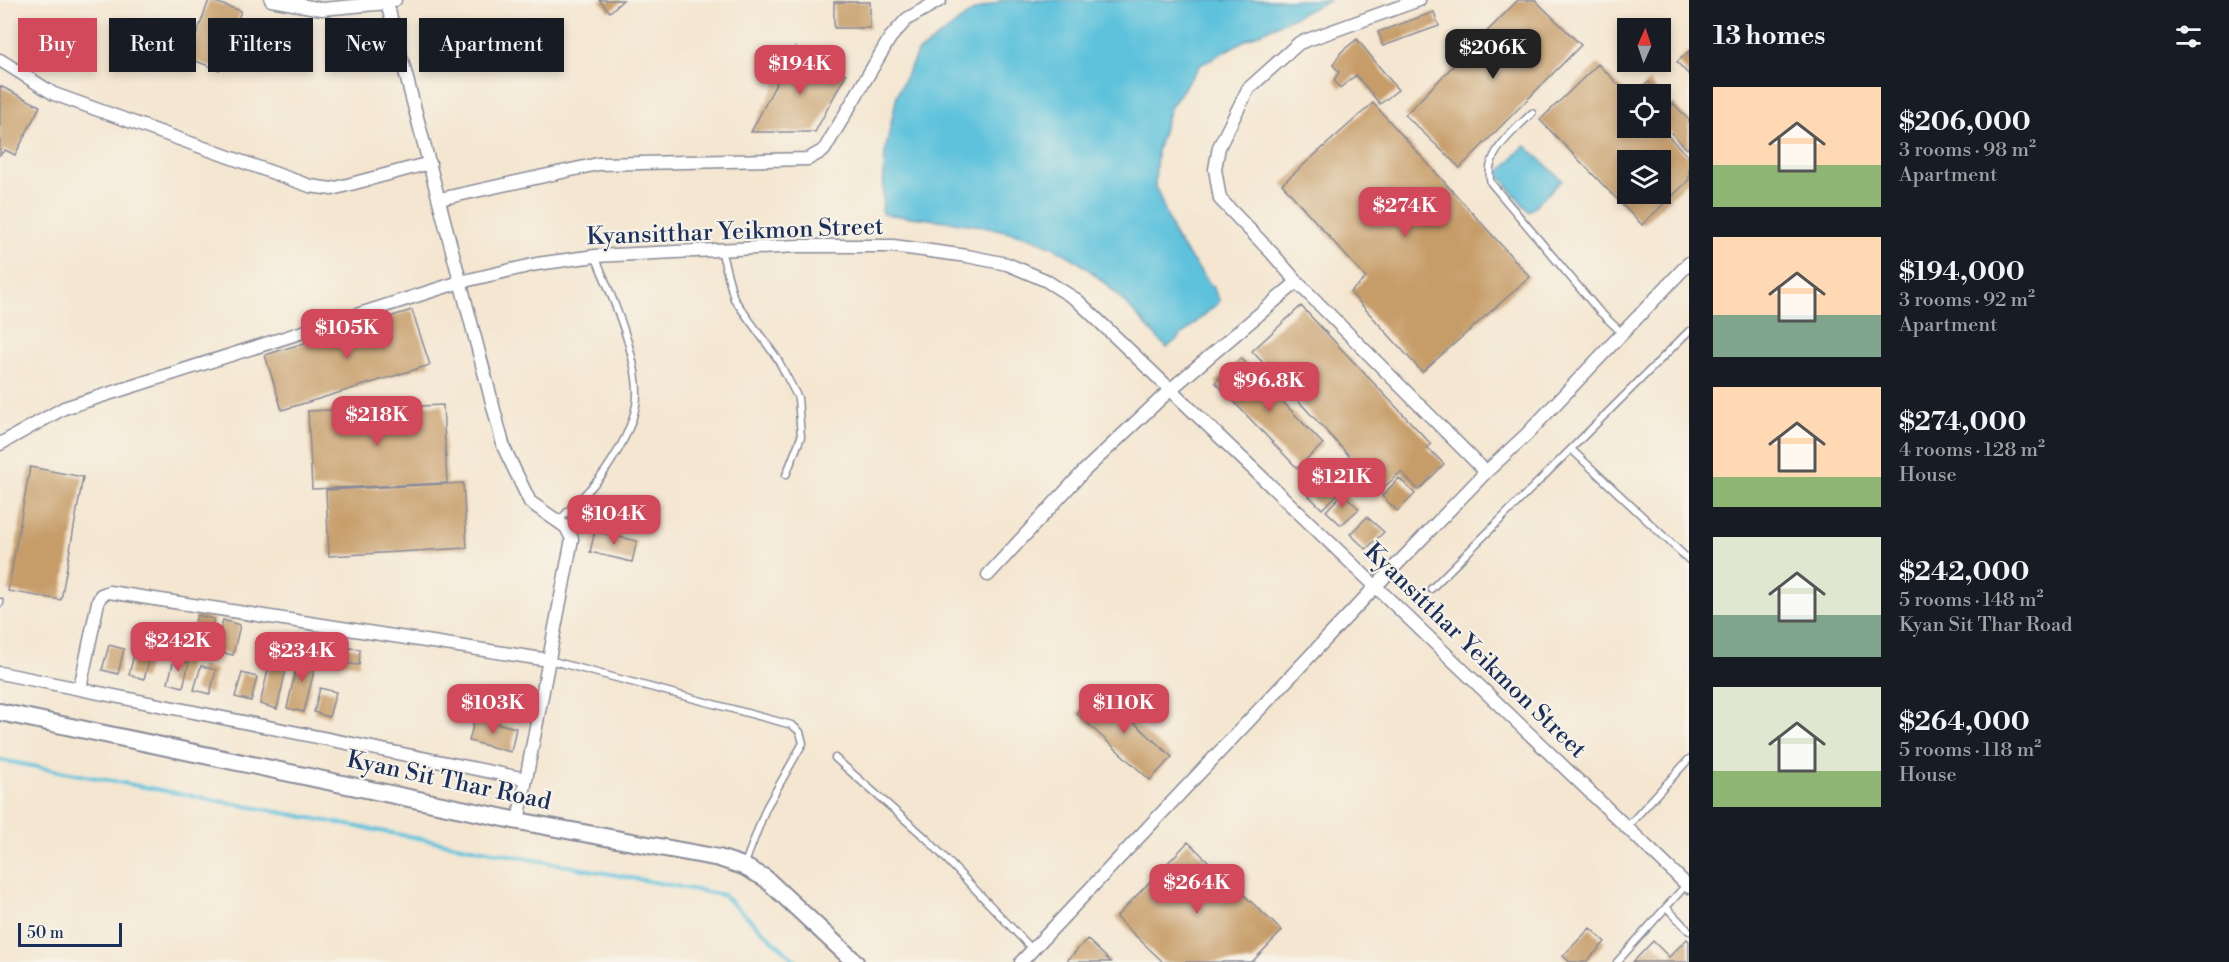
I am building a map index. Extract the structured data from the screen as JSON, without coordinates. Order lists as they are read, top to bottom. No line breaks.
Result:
{"streets":{"main road":["Kyan Sit Thar Road"],"street":["Kyansitthar Yeikmon Street"]},"scale_bar":"50 m","north":"top","page":{"heading":"13 homes","chip":["Buy","Rent","Filters","New","Apartment"],"price":["$206K","$194K","$274K","$105K","$96.8K","$218K","$121K","$104K","$242K","$234K","$103K","$110K","$264K"],"list":[{"name":"$206,000","note":"3 rooms · 98 m² · Apartment"},{"name":"$194,000","note":"3 rooms · 92 m² · Apartment"},{"name":"$274,000","note":"4 rooms · 128 m² · House"},{"name":"$242,000","note":"5 rooms · 148 m² · Kyan Sit Thar Road"},{"name":"$264,000","note":"5 rooms · 118 m² · House"}],"scale":"50 m"}}
